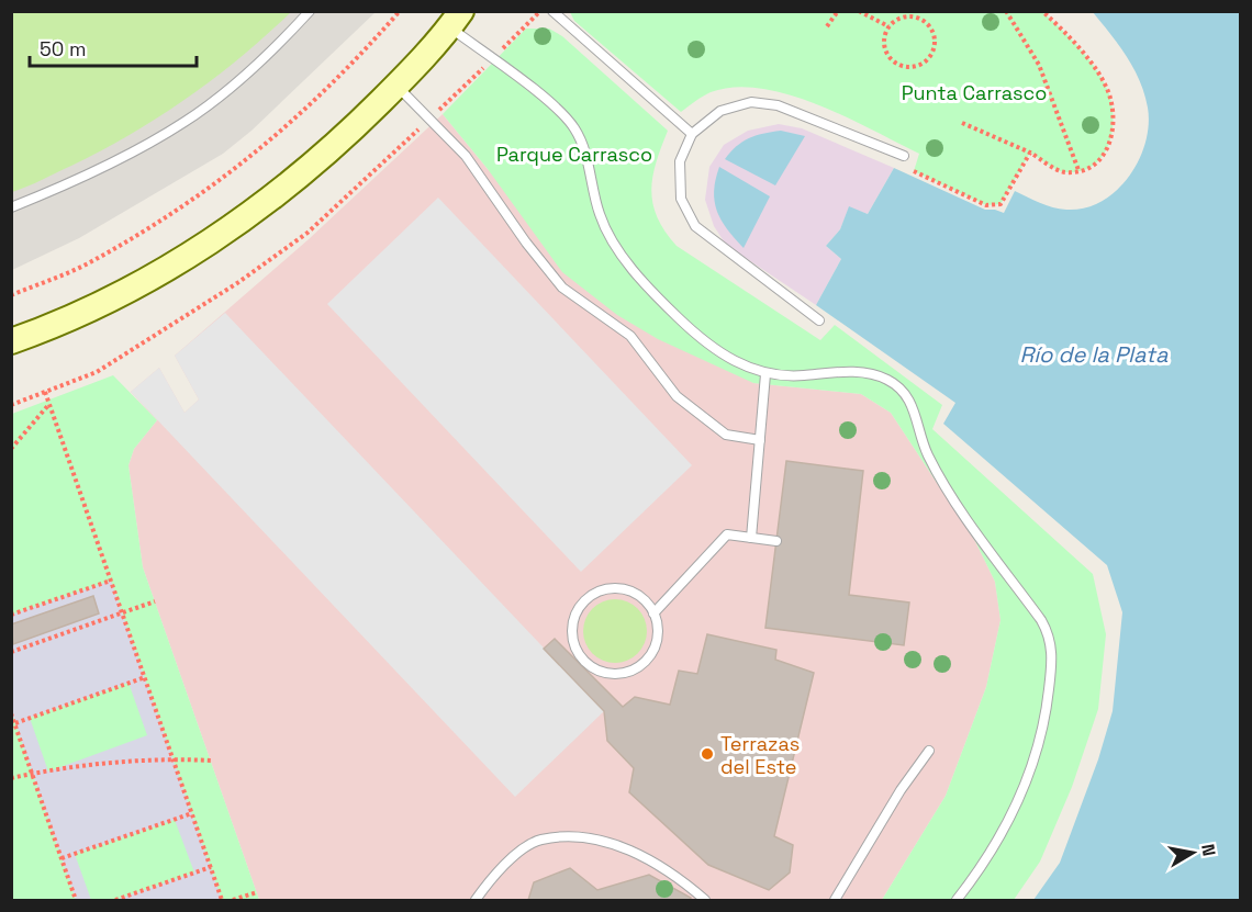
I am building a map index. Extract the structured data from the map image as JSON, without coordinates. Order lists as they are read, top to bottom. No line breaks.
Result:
{"water":["Río de la Plata"],"parks":["Punta Carrasco","Parque Carrasco"],"places":["Terrazas del Este"],"scale_bar":"50 m","north":"right"}
